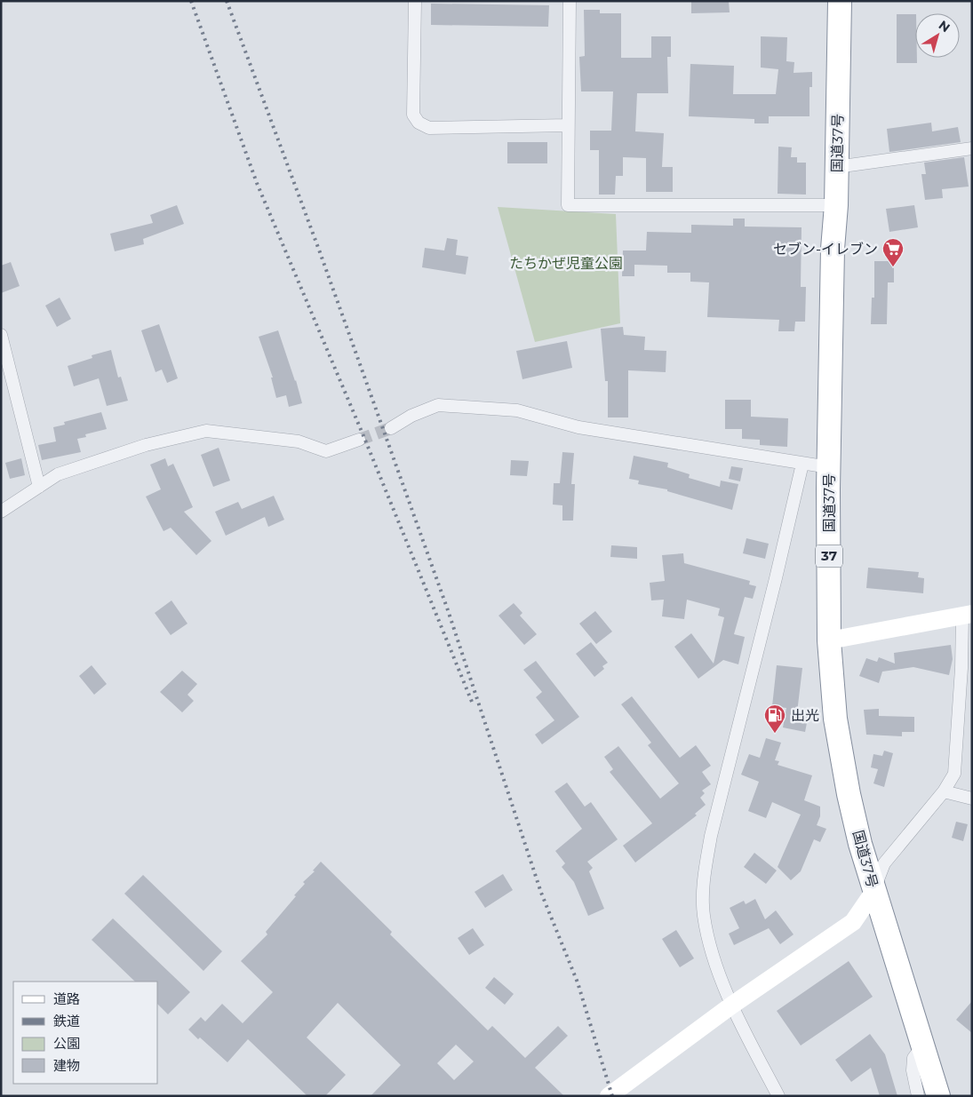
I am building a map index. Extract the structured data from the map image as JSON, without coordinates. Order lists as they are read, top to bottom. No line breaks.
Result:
{"streets":{"highway":["国道37号","37"]},"parks":["たちかぜ児童公園"],"places":{"supermarket":["セブン-イレブン"],"fuel station":["出光"]},"legend":["道路","鉄道","公園","建物"],"north":"top right"}
